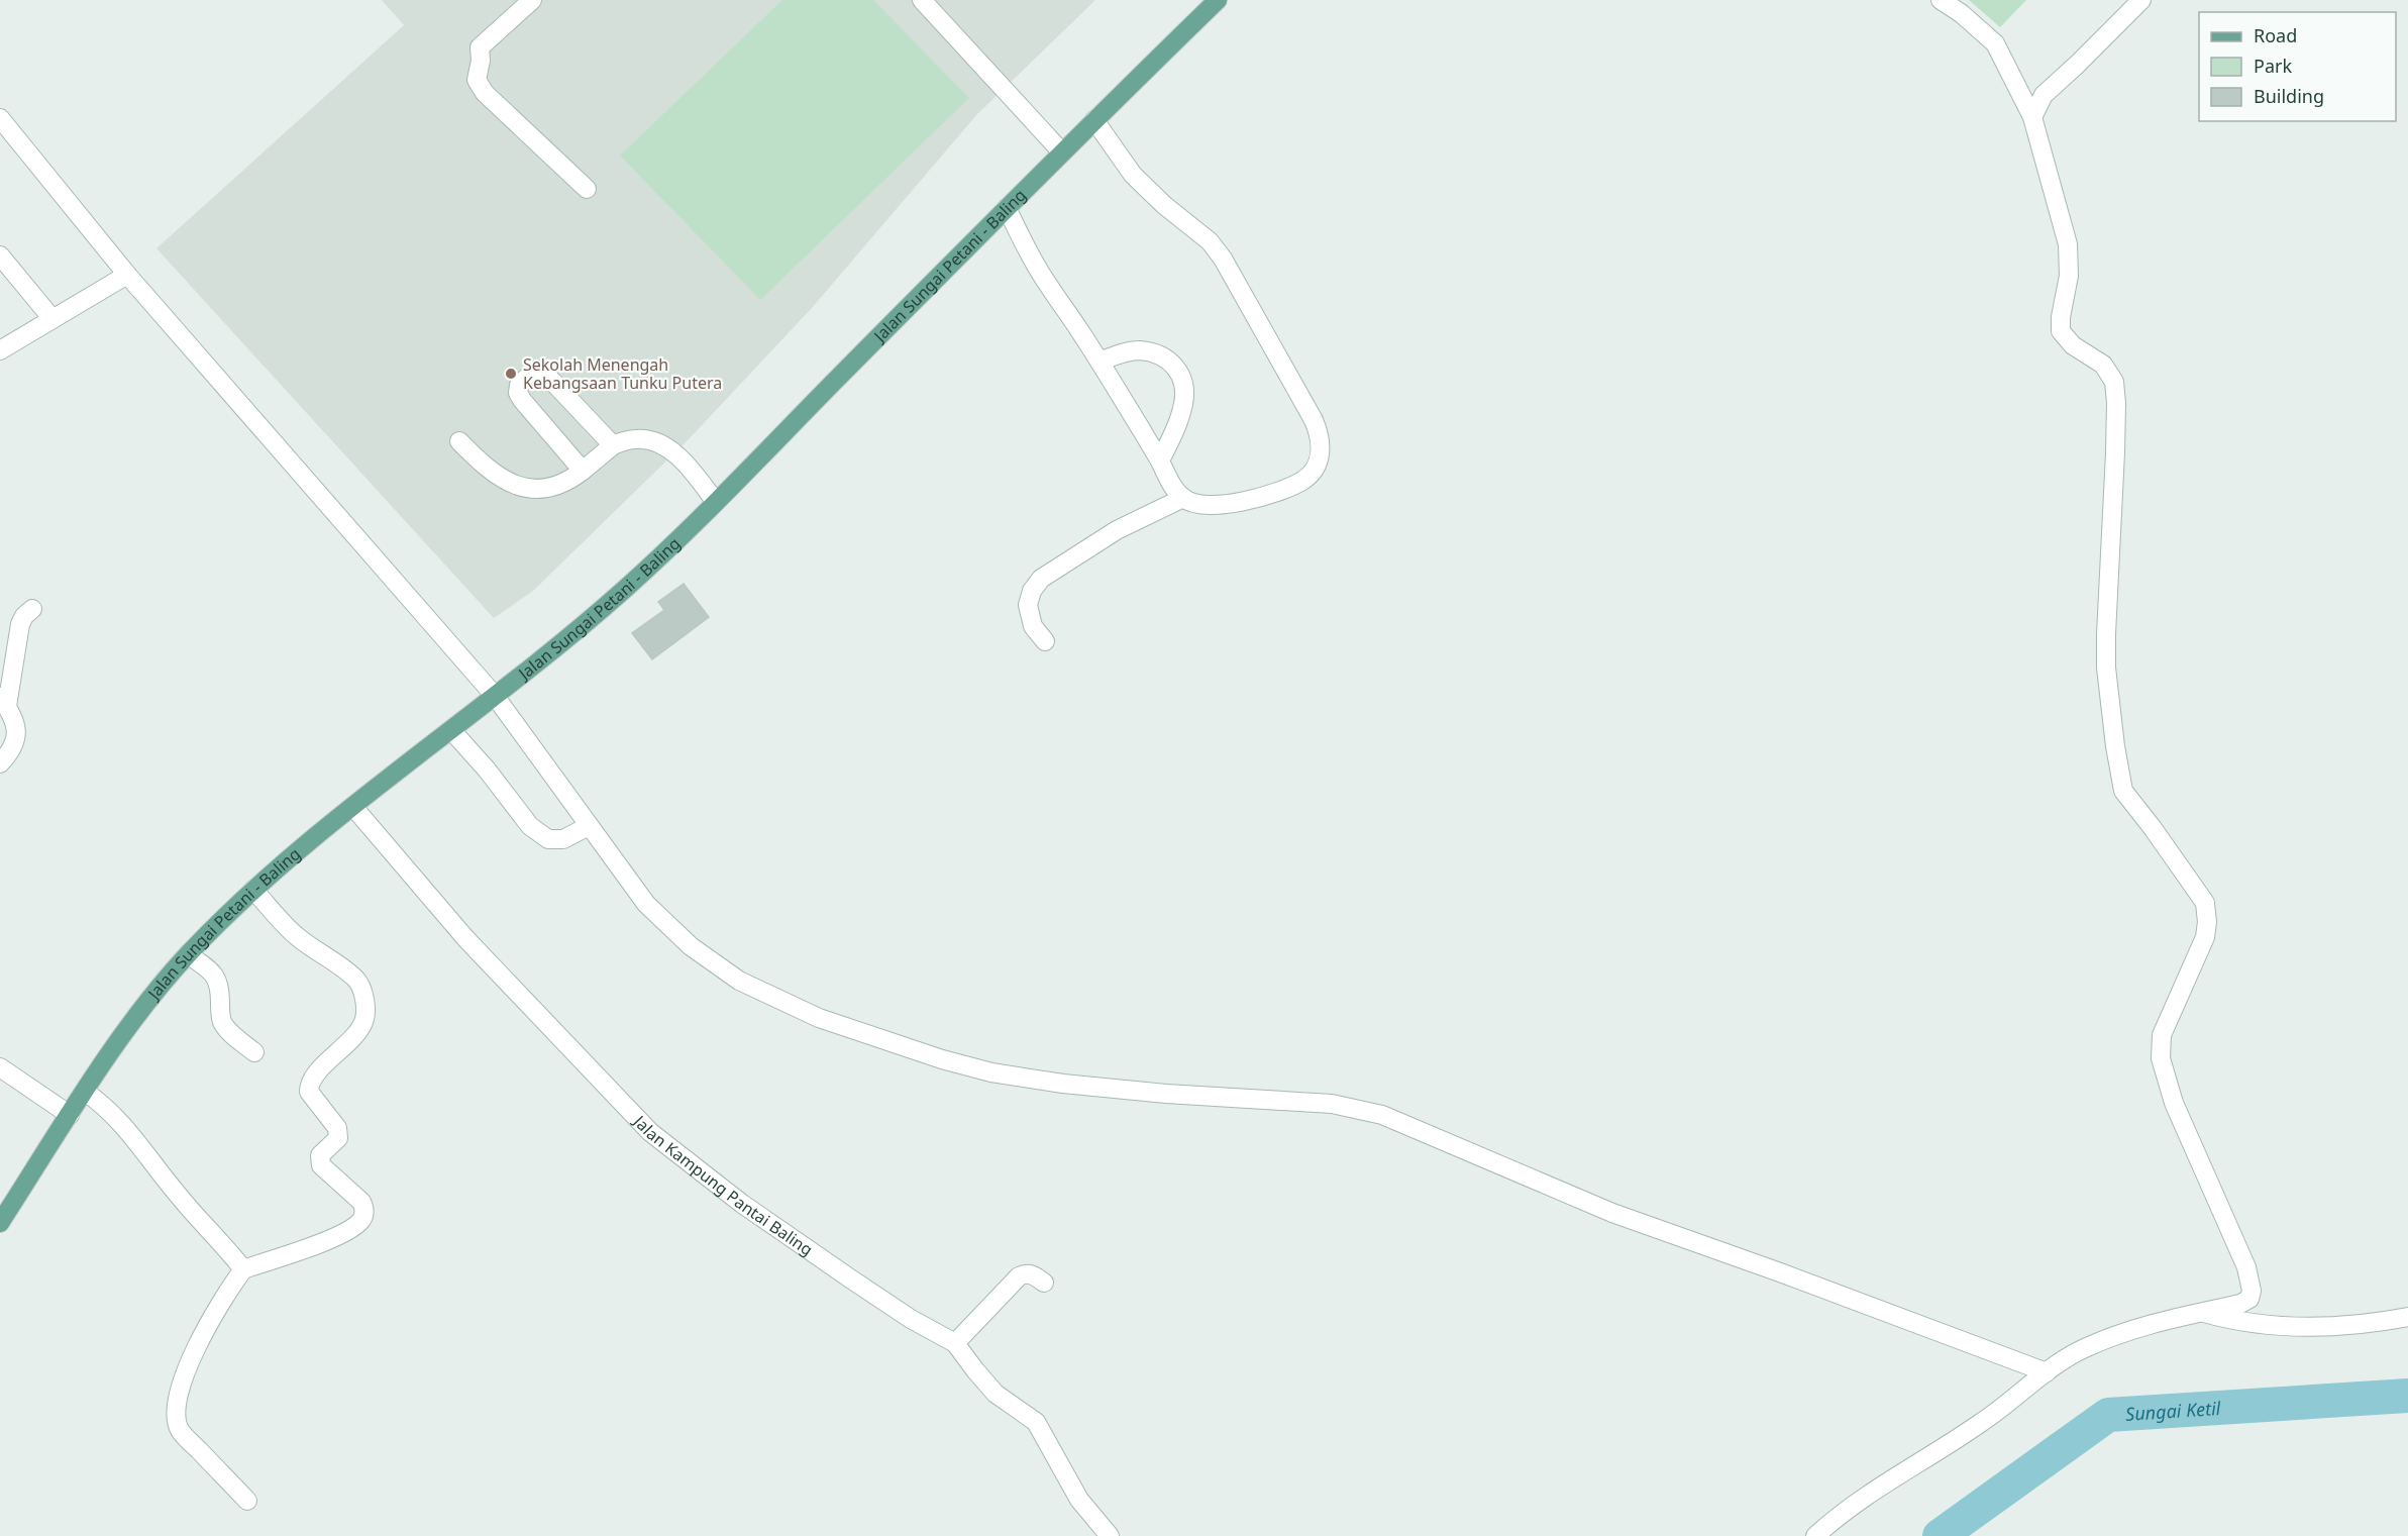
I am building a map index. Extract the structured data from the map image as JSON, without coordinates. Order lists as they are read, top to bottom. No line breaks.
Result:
{"streets":{"main road":["Jalan Sungai Petani - Baling"],"street":["Jalan Kampung Pantai Baling"]},"crossings":[["Jalan Sungai Petani - Baling","Jalan Kampung Pantai Baling"]],"water":["Sungai Ketil"],"places":["Sekolah Menengah Kebangsaan Tunku Putera"],"legend":["Road","Park","Building"]}
